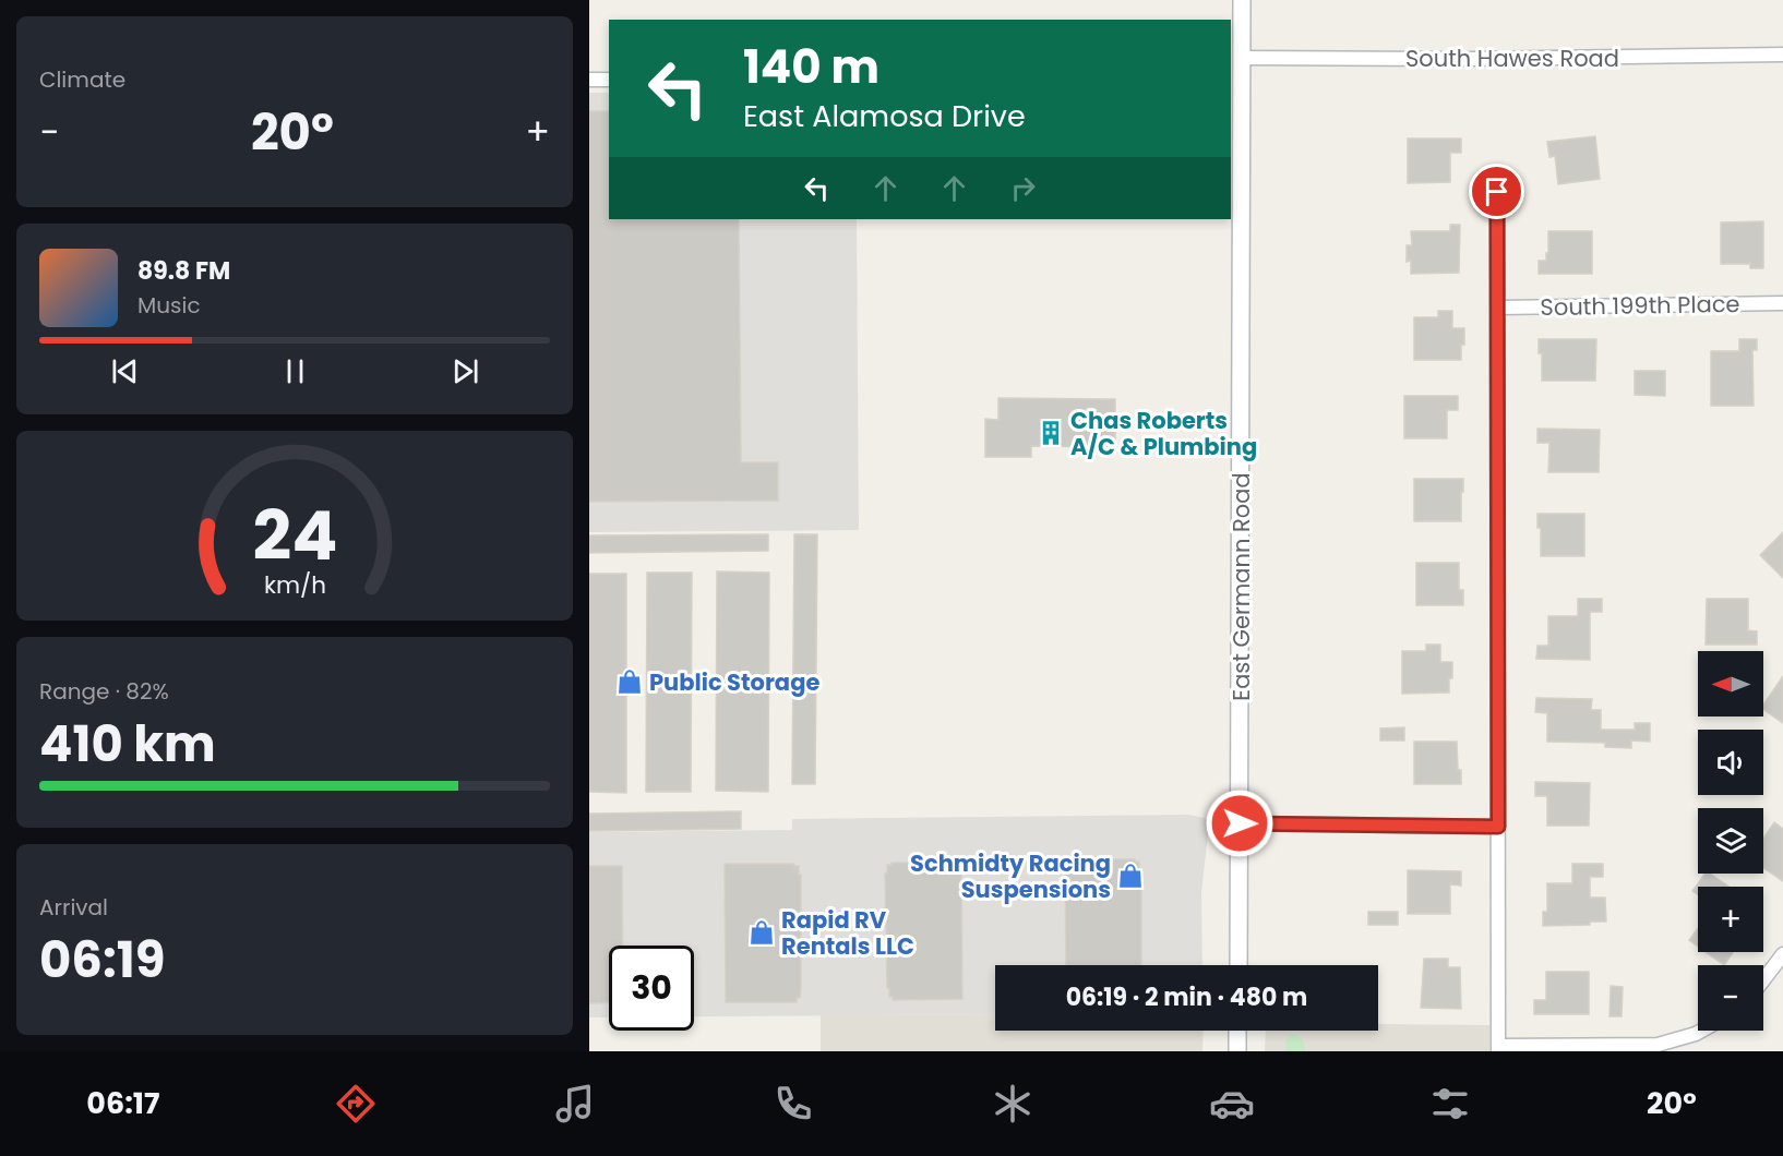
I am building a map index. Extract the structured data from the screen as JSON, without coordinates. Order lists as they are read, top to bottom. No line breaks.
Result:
{"streets":{"street":["South Hawes Road","South 199th Place","East Germann Road"]},"crossings":[["South Hawes Road","East Germann Road"]],"places":{"building":["Chas Roberts A/C & Plumbing"],"shop":["Public Storage","Schmidty Racing Suspensions","Rapid RV Rentals LLC"]},"north":"left","page":{"tile":["Climate",["Range · 82%","410 km"],["Arrival","06:19"]],"turn":["140 m","East Alamosa Drive"],"heat":["−","20°","+"],"song":["89.8 FM","Music"],"map_buttons":["+","−"],"limit":"30","trip":"06:19 · 2 min · 480 m","tabs":["06:17","20°"],"gauge":["24","km/h"]}}
